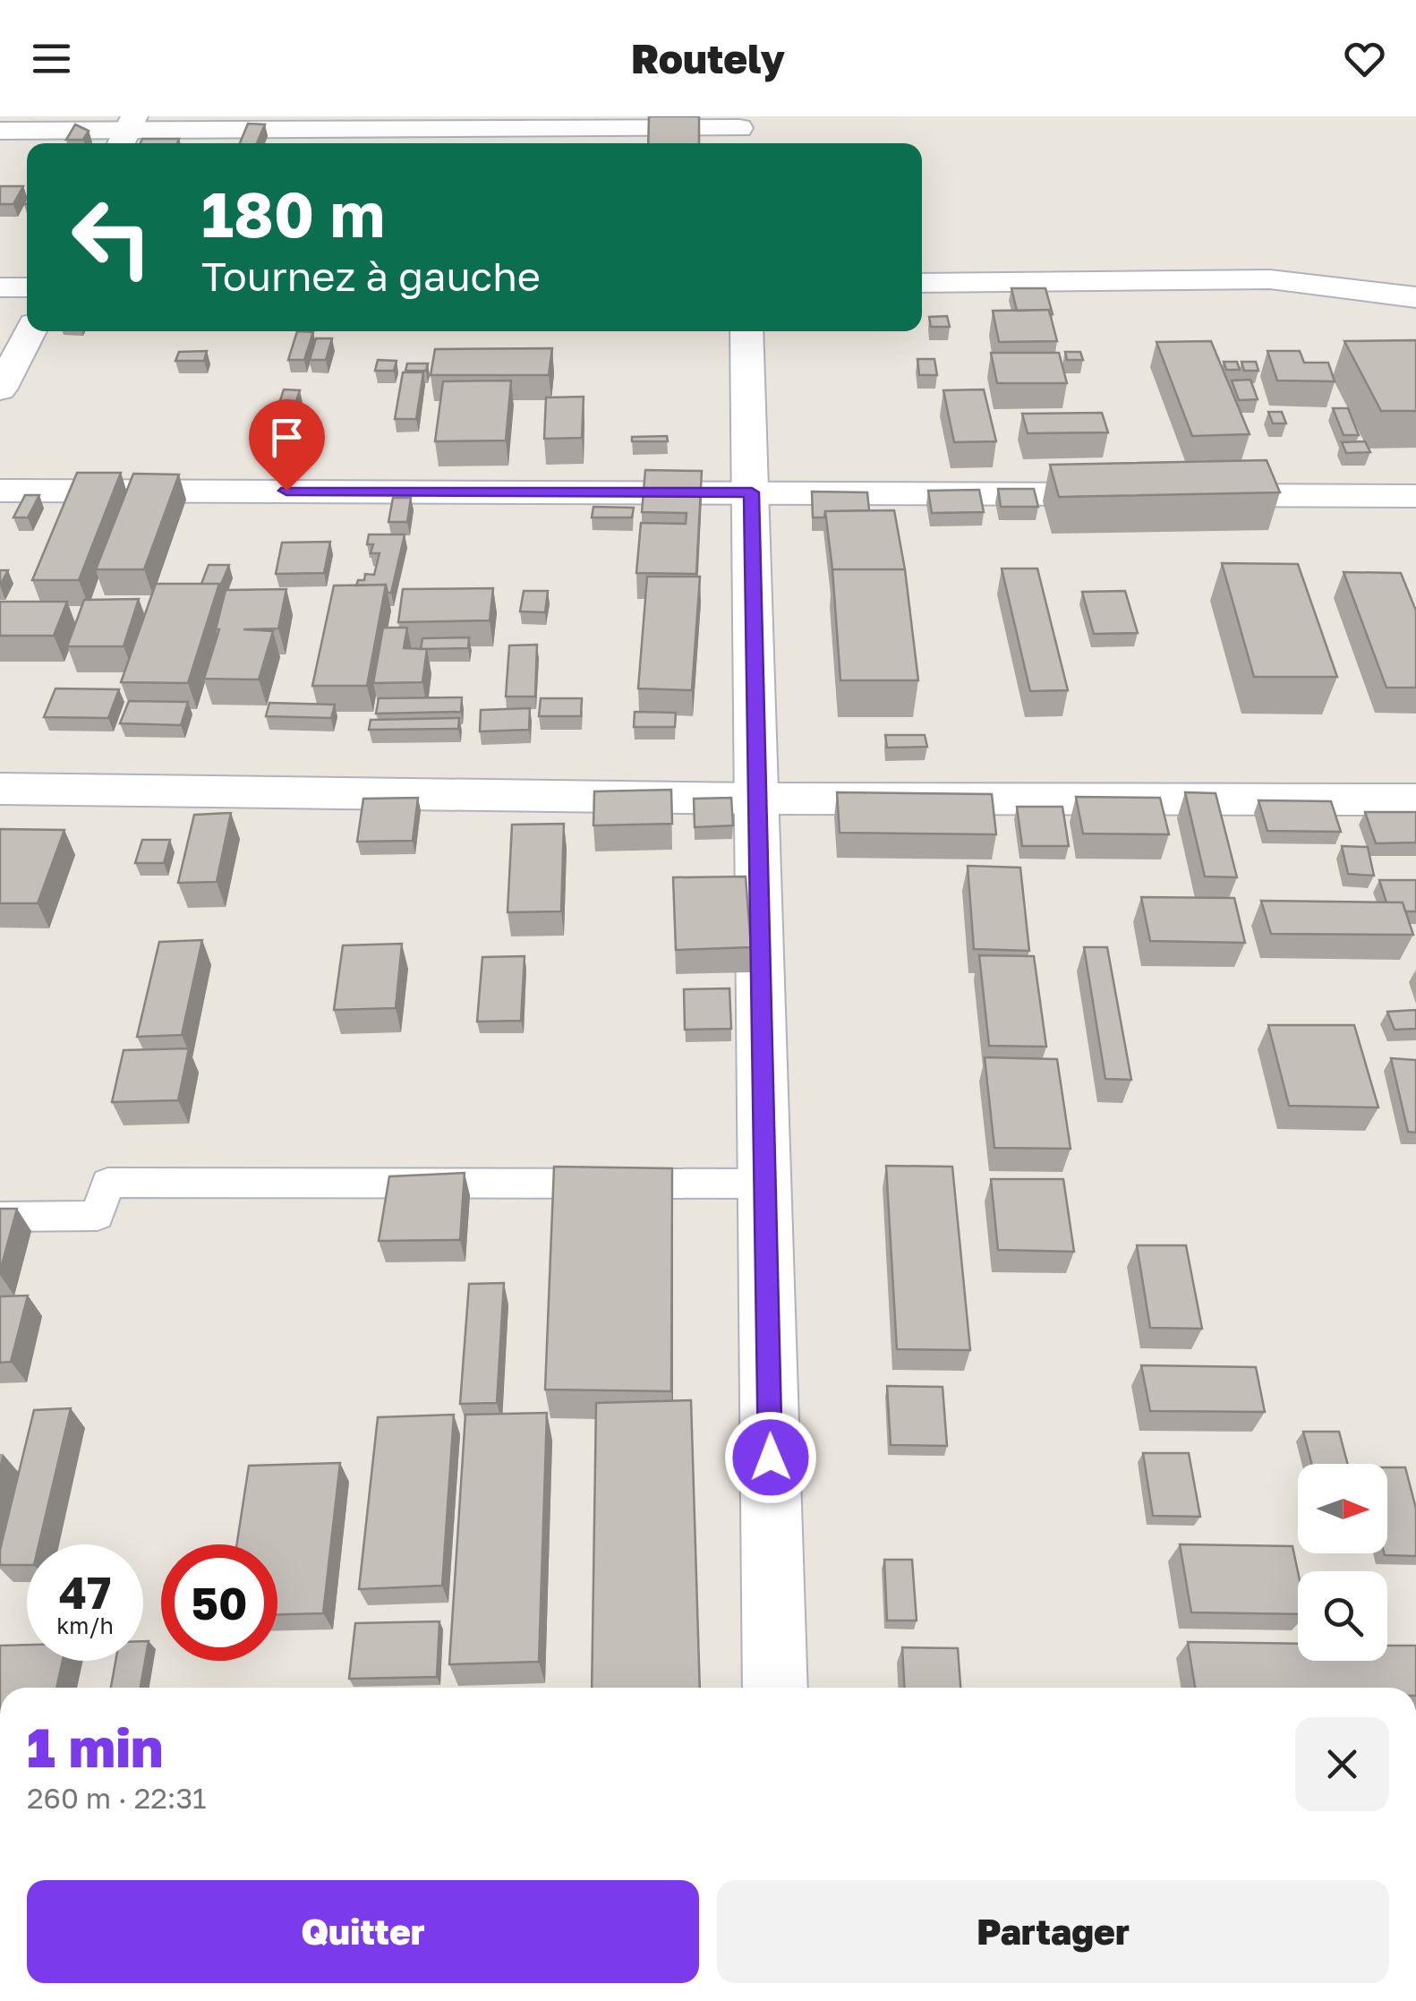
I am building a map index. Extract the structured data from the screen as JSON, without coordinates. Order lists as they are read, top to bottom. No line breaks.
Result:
{"north":"right","page":{"header":"Routely","turn":["180 m","Tournez à gauche"],"speed":"47 km/h","limit":"50","heading":["1 min","260 m · 22:31"],"buttons":["Quitter","Partager"]}}
